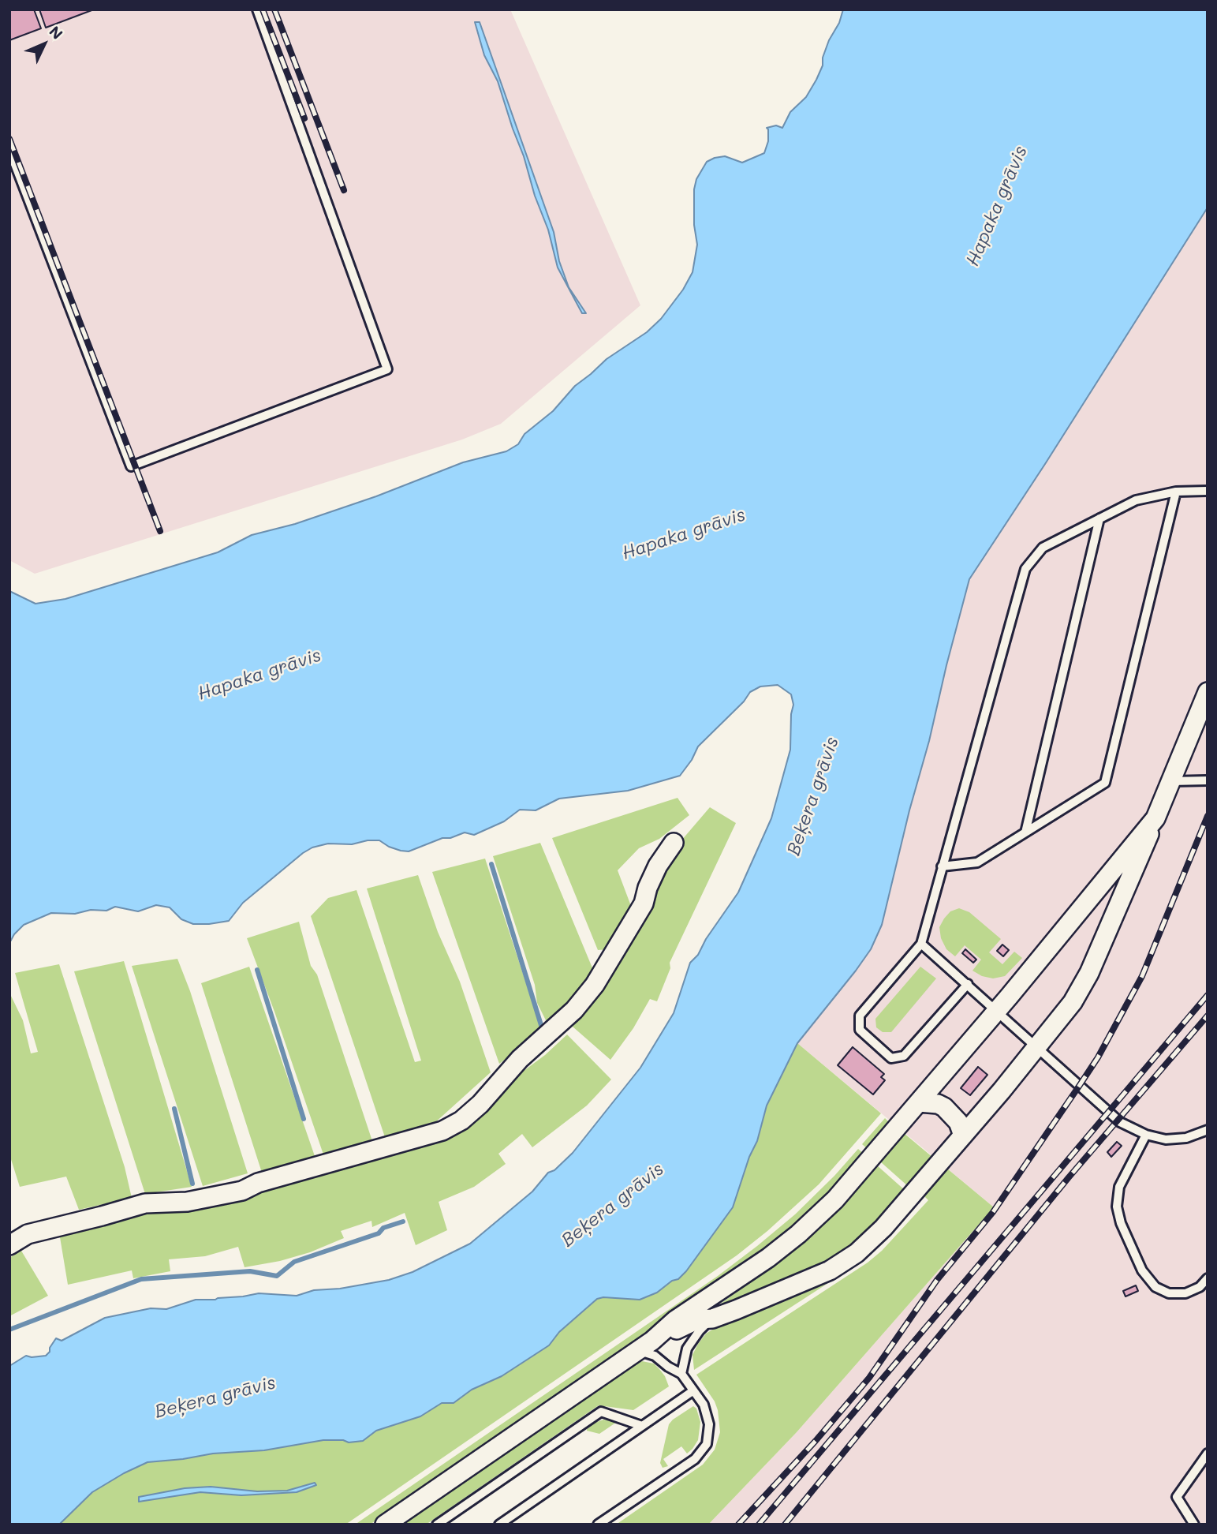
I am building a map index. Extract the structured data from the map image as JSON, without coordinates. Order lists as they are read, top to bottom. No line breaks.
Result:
{"water":["Hapaka grāvis","Beķera grāvis"],"north":"top right"}
